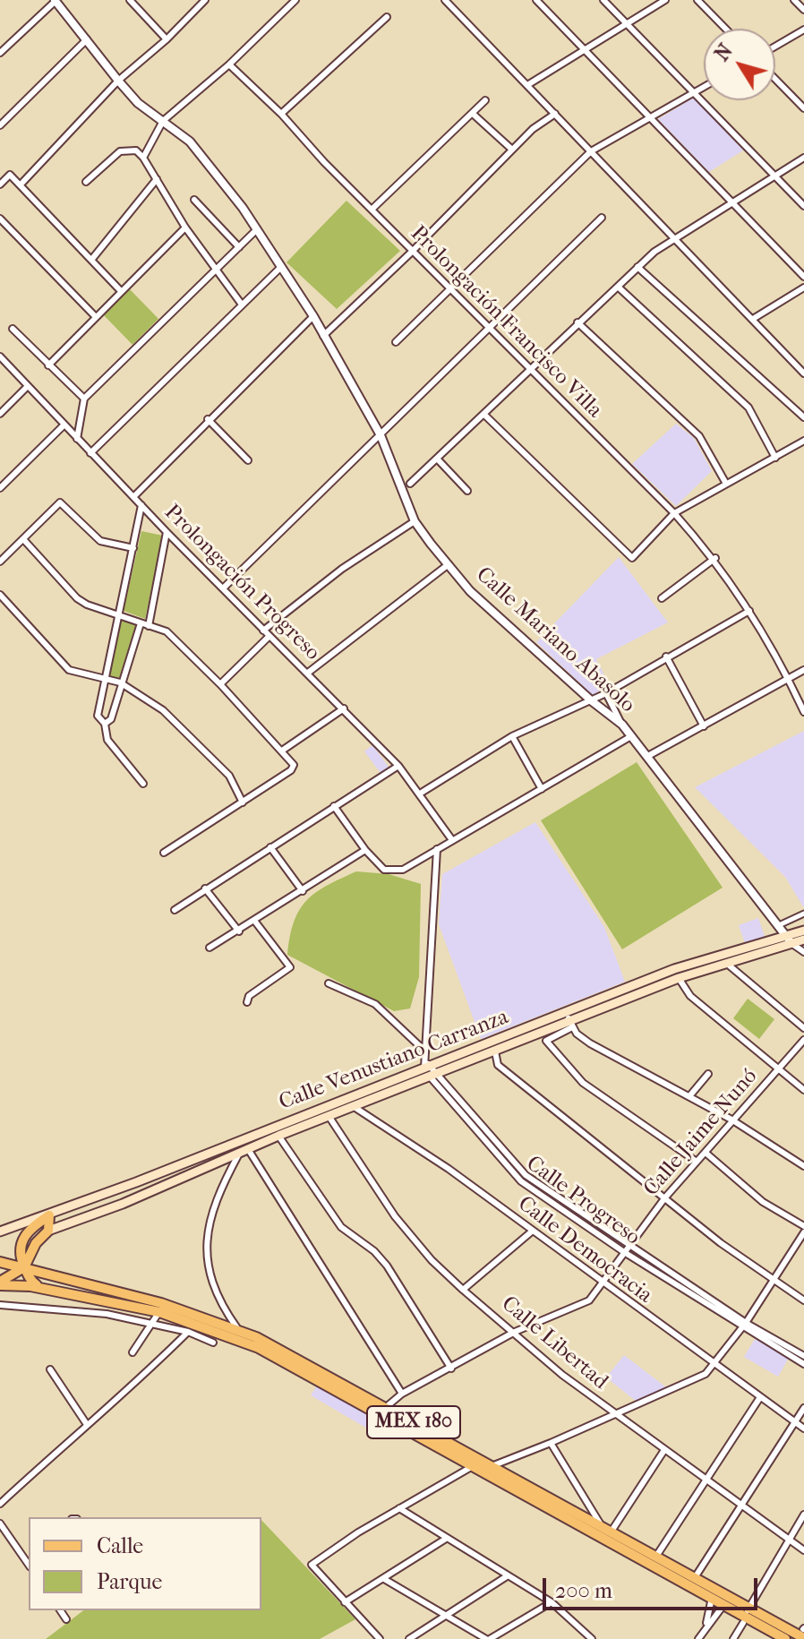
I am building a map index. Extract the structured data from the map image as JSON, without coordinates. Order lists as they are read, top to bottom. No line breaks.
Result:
{"streets":{"main road":["Calle Venustiano Carranza","MEX 180"],"street":["Prolongación Francisco Villa","Prolongación Progreso","Calle Mariano Abasolo","Calle Jaime Nunó","Calle Progreso","Calle Democracia","Calle Libertad"]},"crossings":[["Calle Mariano Abasolo","Calle Venustiano Carranza"],["Calle Venustiano Carranza","Calle Progreso"],["Calle Venustiano Carranza","Calle Democracia"],["Calle Venustiano Carranza","Calle Libertad"],["Calle Jaime Nunó","Calle Progreso"],["Calle Jaime Nunó","Calle Democracia"],["Calle Jaime Nunó","Calle Libertad"],["Calle Jaime Nunó","MEX 180"]],"legend":["Calle","Parque"],"scale_bar":"200 m","north":"top left"}
